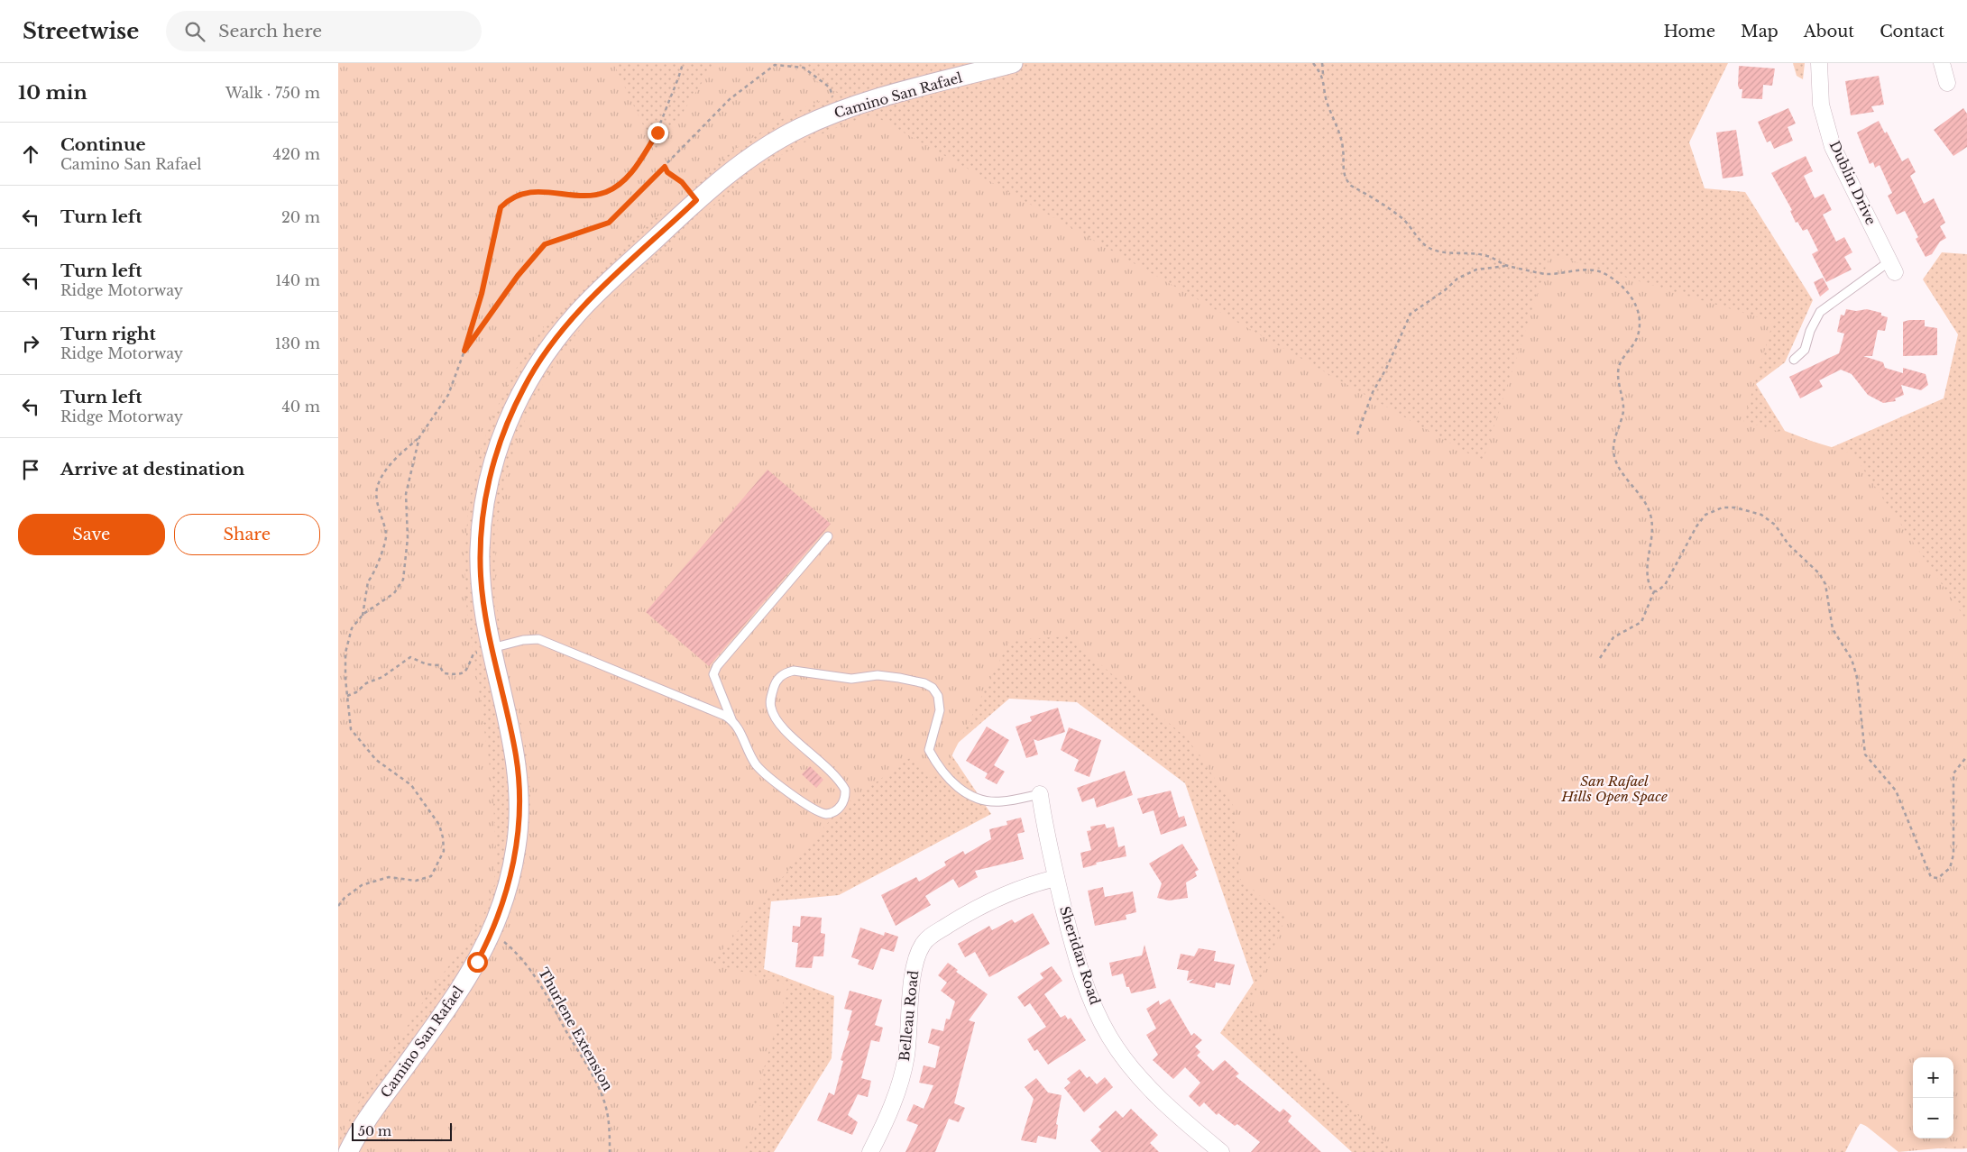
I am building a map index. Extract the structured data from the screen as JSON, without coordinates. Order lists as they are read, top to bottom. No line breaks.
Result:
{"streets":{"street":["Camino San Rafael","Dublin Drive","Sheridan Road","Belleau Road"],"path":["Thurlene Extension"]},"crossings":[["Camino San Rafael","Thurlene Extension"],["Sheridan Road","Belleau Road"]],"parks":["San Rafael Hills Open Space"],"scale_bar":"50 m","page":{"header":"Streetwise","search":"Search here","nav":["Home","Map","About","Contact"],"heading":["10 min","Walk · 750 m"],"list":[["Continue","Camino San Rafael","420 m"],["Turn left","20 m"],["Turn left","Ridge Motorway","140 m"],["Turn right","Ridge Motorway","130 m"],["Turn left","Ridge Motorway","40 m"],"Arrive at destination"],"buttons":["Save","Share"],"map_buttons":["+","−"],"scale":"50 m"}}
